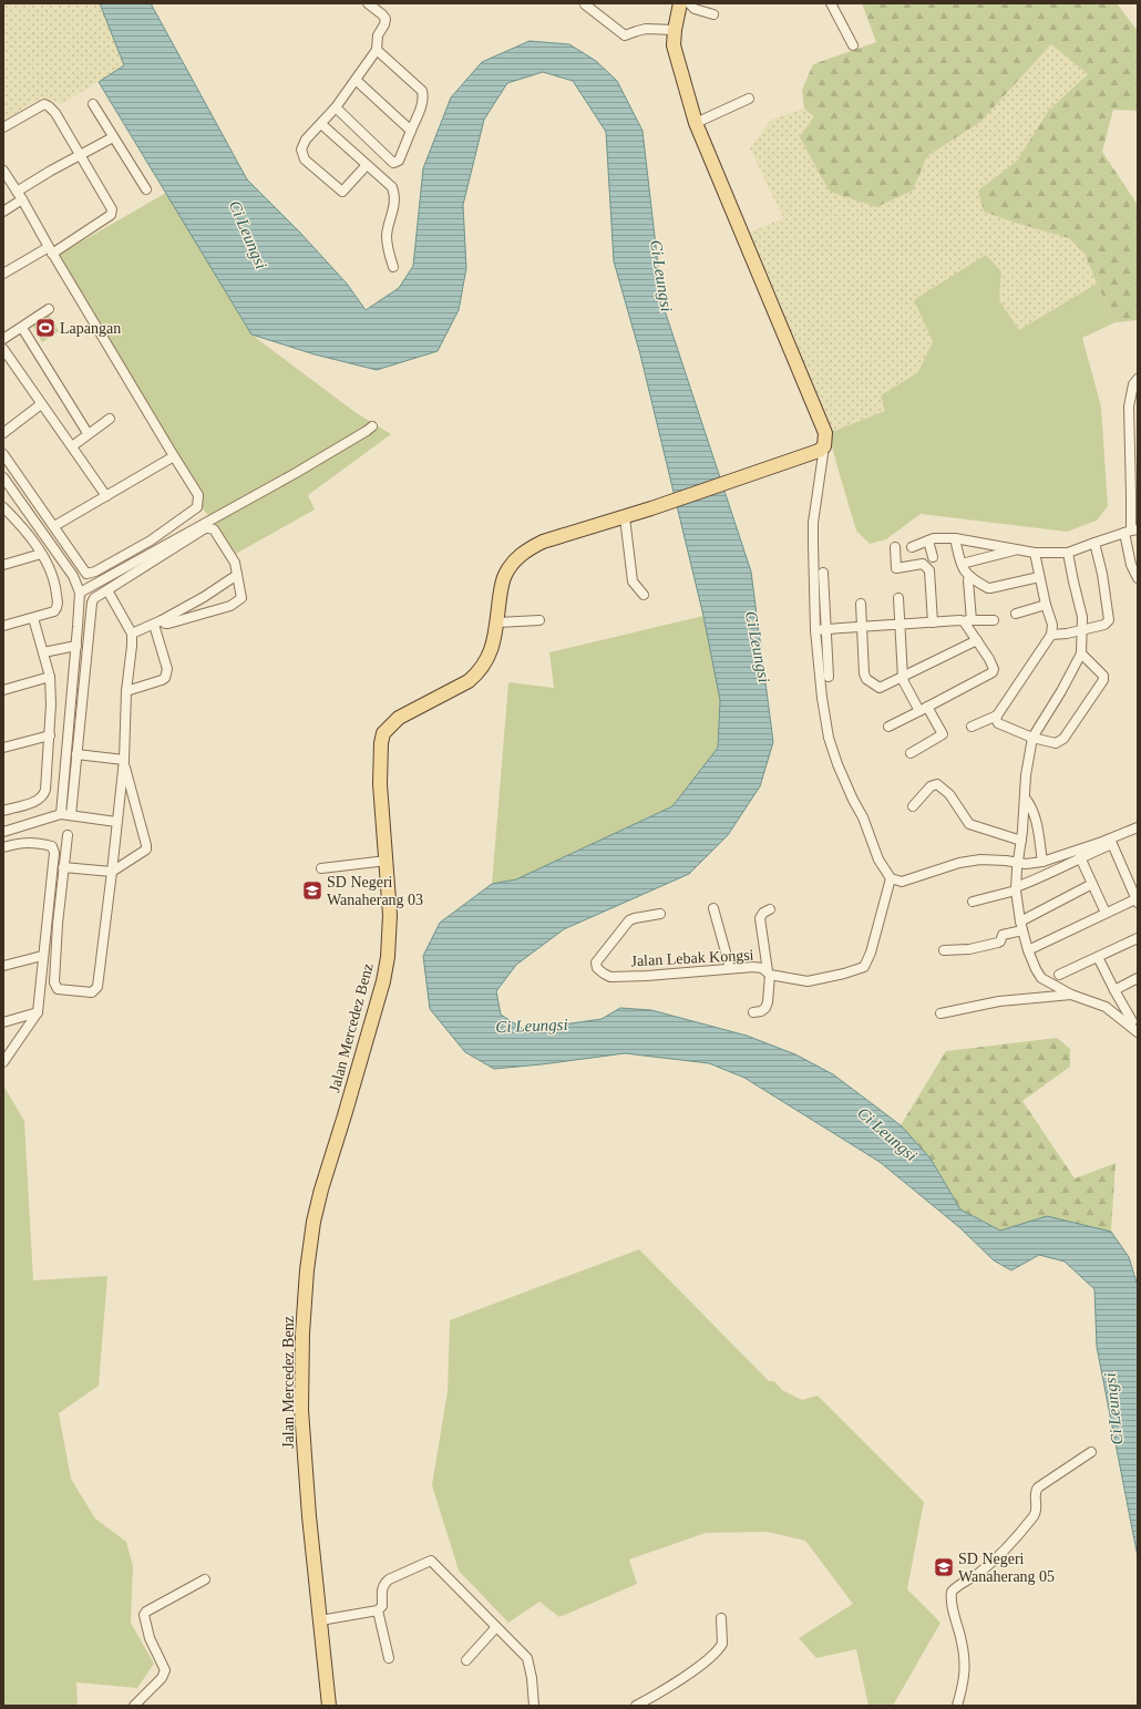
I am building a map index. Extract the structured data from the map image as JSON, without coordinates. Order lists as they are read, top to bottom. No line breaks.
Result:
{"streets":{"main road":["Jalan Mercedez Benz"],"street":["Jalan Lebak Kongsi"]},"water":["Ci Leungsi"],"places":{"sports":["Lapangan"],"school or university":["SD Negeri Wanaherang 03","SD Negeri Wanaherang 05"]}}
